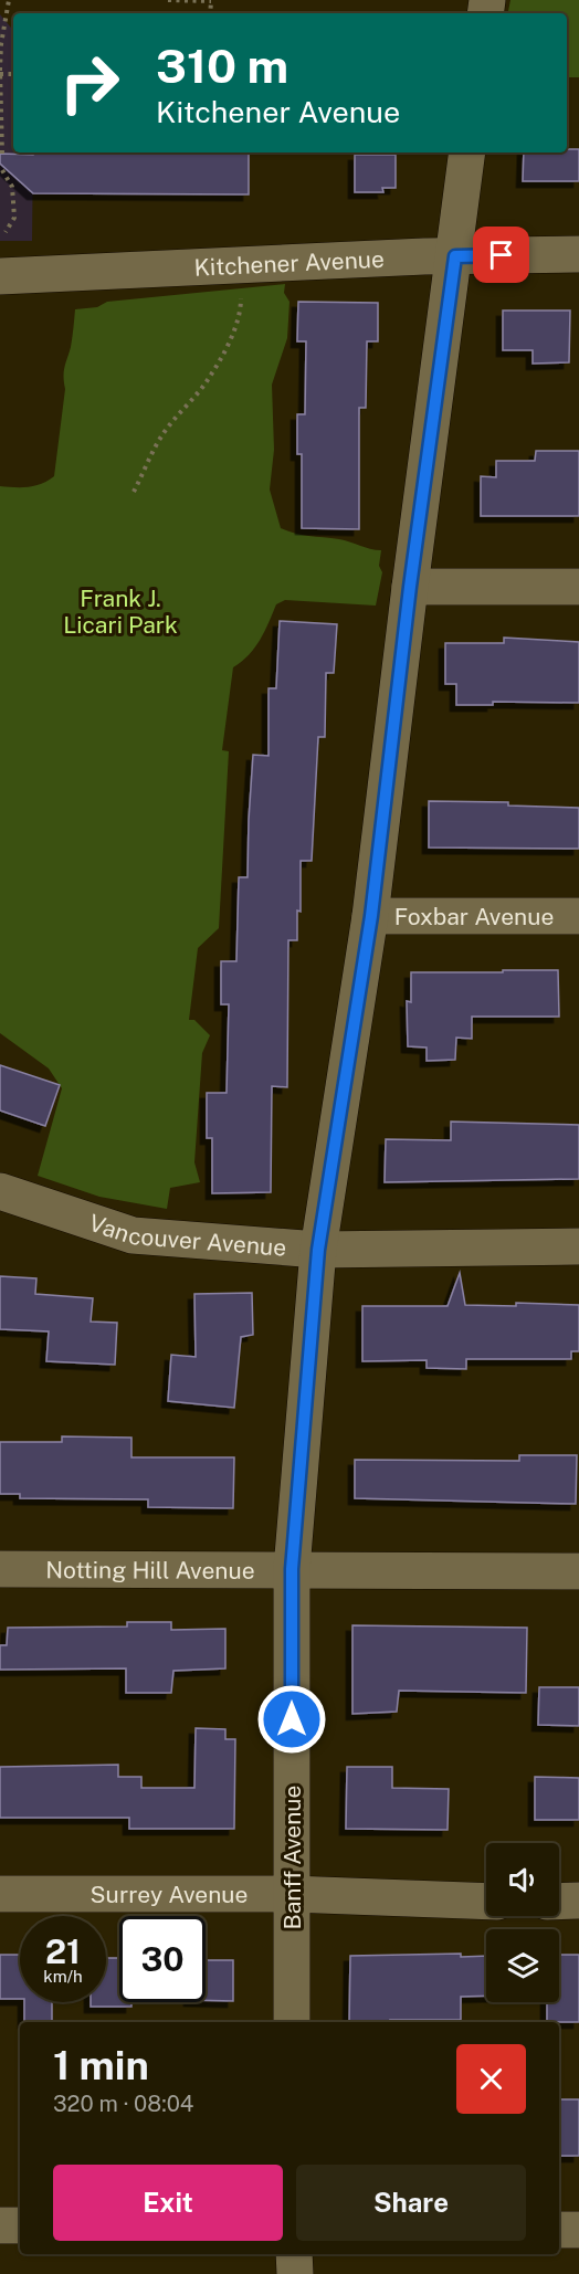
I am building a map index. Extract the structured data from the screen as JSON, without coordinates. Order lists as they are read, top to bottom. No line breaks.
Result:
{"streets":{"street":["Kitchener Avenue","Foxbar Avenue","Vancouver Avenue","Notting Hill Avenue","Banff Avenue","Surrey Avenue"]},"crossings":[["Kitchener Avenue","Banff Avenue"],["Foxbar Avenue","Banff Avenue"],["Vancouver Avenue","Banff Avenue"],["Notting Hill Avenue","Banff Avenue"],["Banff Avenue","Surrey Avenue"]],"parks":["Frank J. Licari Park"],"page":{"turn":["310 m","Kitchener Avenue"],"speed":"21 km/h","limit":"30","heading":["1 min","320 m · 08:04"],"buttons":["Exit","Share"]}}
